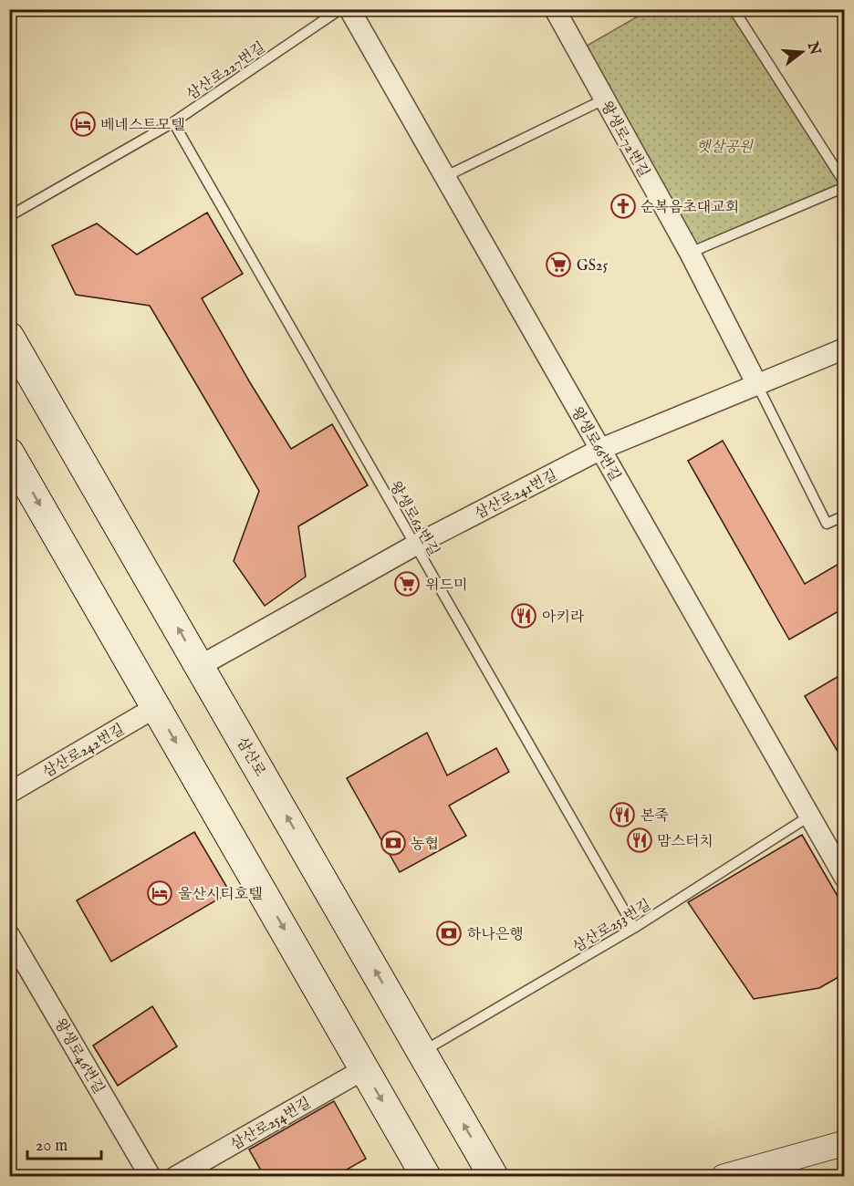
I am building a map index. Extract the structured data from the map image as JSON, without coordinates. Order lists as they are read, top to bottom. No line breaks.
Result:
{"streets":{"main road":["삼산로"],"street":["왕생로72번길","왕생로66번길","삼산로241번길","삼산로242번길","왕생로46번길","삼산로254번길"],"lane":["삼산로227번길","왕생로62번길","삼산로253번길"]},"crossings":[["삼산로227번길","왕생로62번길"],["왕생로72번길","삼산로241번길"],["왕생로66번길","삼산로241번길"],["왕생로66번길","삼산로253번길"],["삼산로241번길","왕생로62번길"],["삼산로241번길","삼산로"],["왕생로62번길","삼산로253번길"],["삼산로","삼산로253번길"]],"parks":["햇살공원"],"places":{"hotel":["베네스트모텔","울산시티호텔"],"church":["순복음초대교회"],"supermarket":["GS25","위드미"],"restaurant":["아키라","본죽","맘스터치"],"bank":["농협","하나은행"]},"scale_bar":"20 m","north":"right"}
